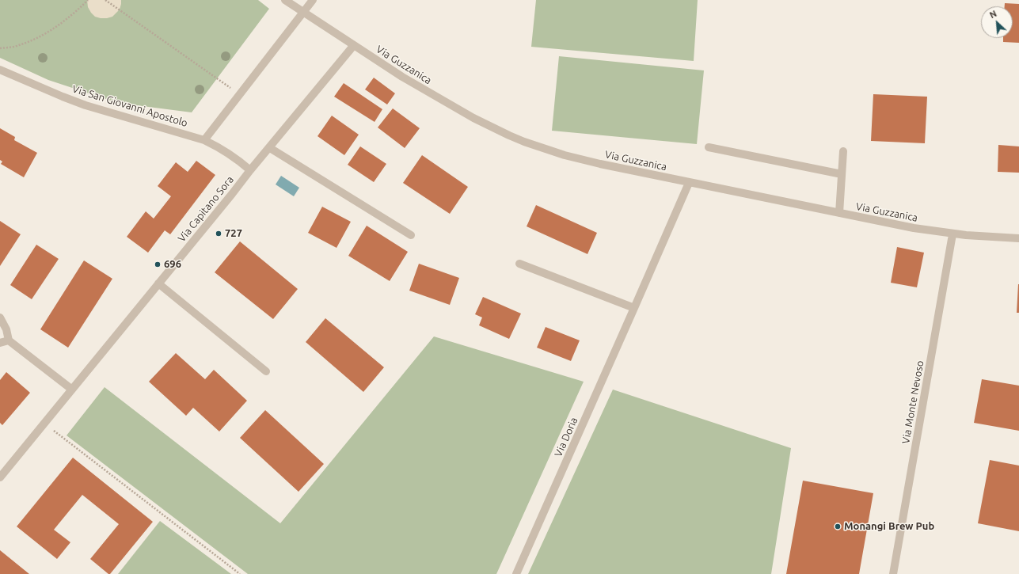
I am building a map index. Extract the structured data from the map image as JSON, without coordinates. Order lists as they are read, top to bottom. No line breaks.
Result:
{"streets":{"street":["Via Guzzanica","Via San Giovanni Apostolo","Via Capitano Sora","Via Monte Nevoso","Via Doria"]},"crossings":[["Via Guzzanica","Via Capitano Sora"],["Via Guzzanica","Via Monte Nevoso"],["Via Guzzanica","Via Doria"],["Via San Giovanni Apostolo","Via Capitano Sora"]],"places":["727","696","Monangi Brew Pub"],"north":"top left"}
